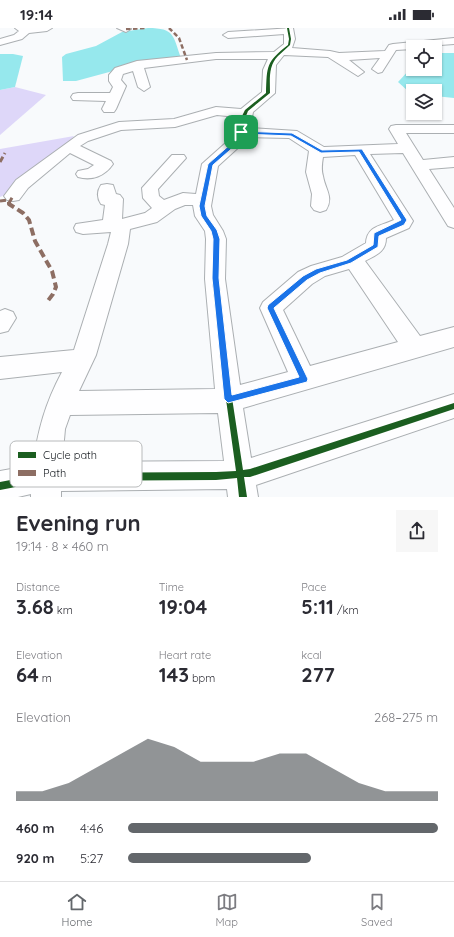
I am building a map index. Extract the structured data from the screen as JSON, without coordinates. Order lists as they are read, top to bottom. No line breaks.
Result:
{"legend":["Cycle path","Path"],"page":{"status":"19:14","heading":["Evening run","19:14 · 8 × 460 m"],"stats":[["Distance","3.68 km"],["Time","19:04"],["Pace","5:11 /km"],["Elevation","64 m"],["Heart rate","143 bpm"],["kcal","277"]],"chart":["Elevation","268–275 m"],"list":[{"name":"460 m","note":"4:46"},{"name":"920 m","note":"5:27"}],"tabs":["Home","Map","Saved"]}}
